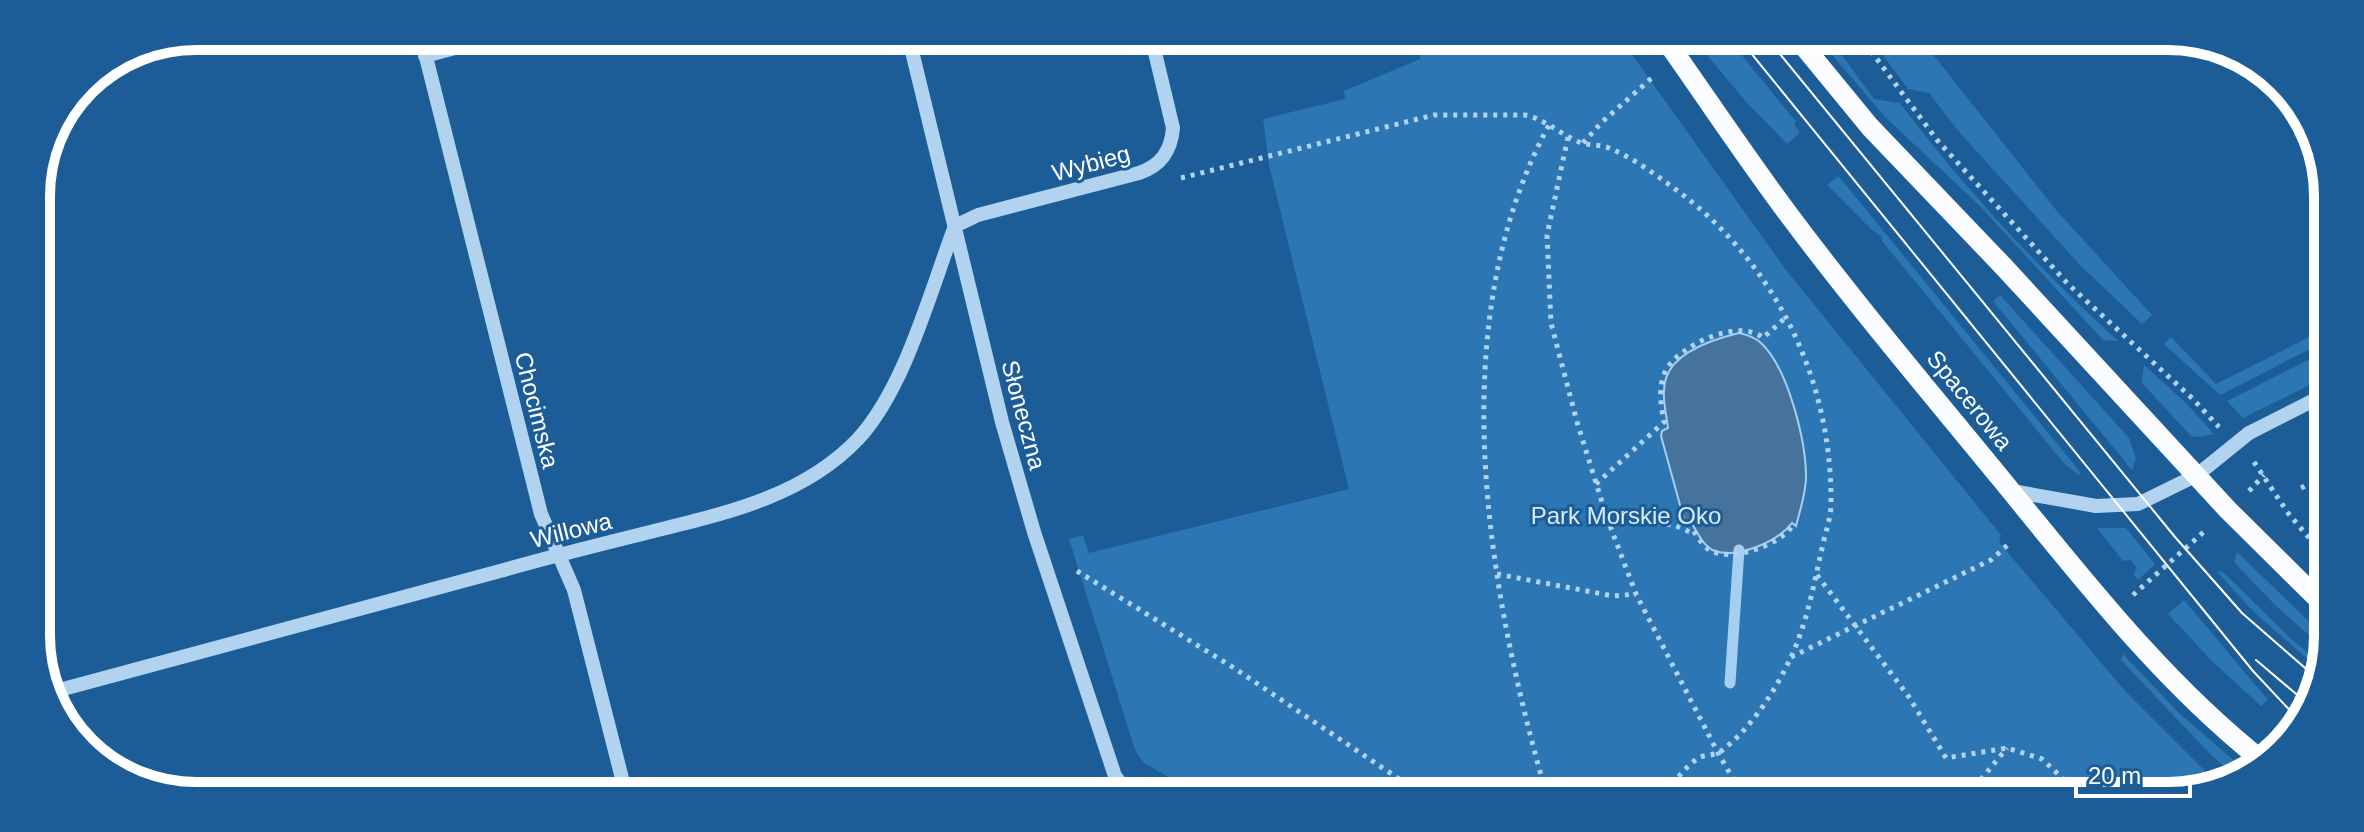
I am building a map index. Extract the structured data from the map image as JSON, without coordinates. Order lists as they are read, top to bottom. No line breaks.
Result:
{"streets":{"main road":["Spacerowa"],"street":["Wybieg","Chocimska","Słoneczna","Willowa"]},"crossings":[["Wybieg","Słoneczna"],["Wybieg","Willowa"],["Chocimska","Willowa"],["Słoneczna","Willowa"]],"parks":["Park Morskie Oko"],"scale_bar":"20 m"}
